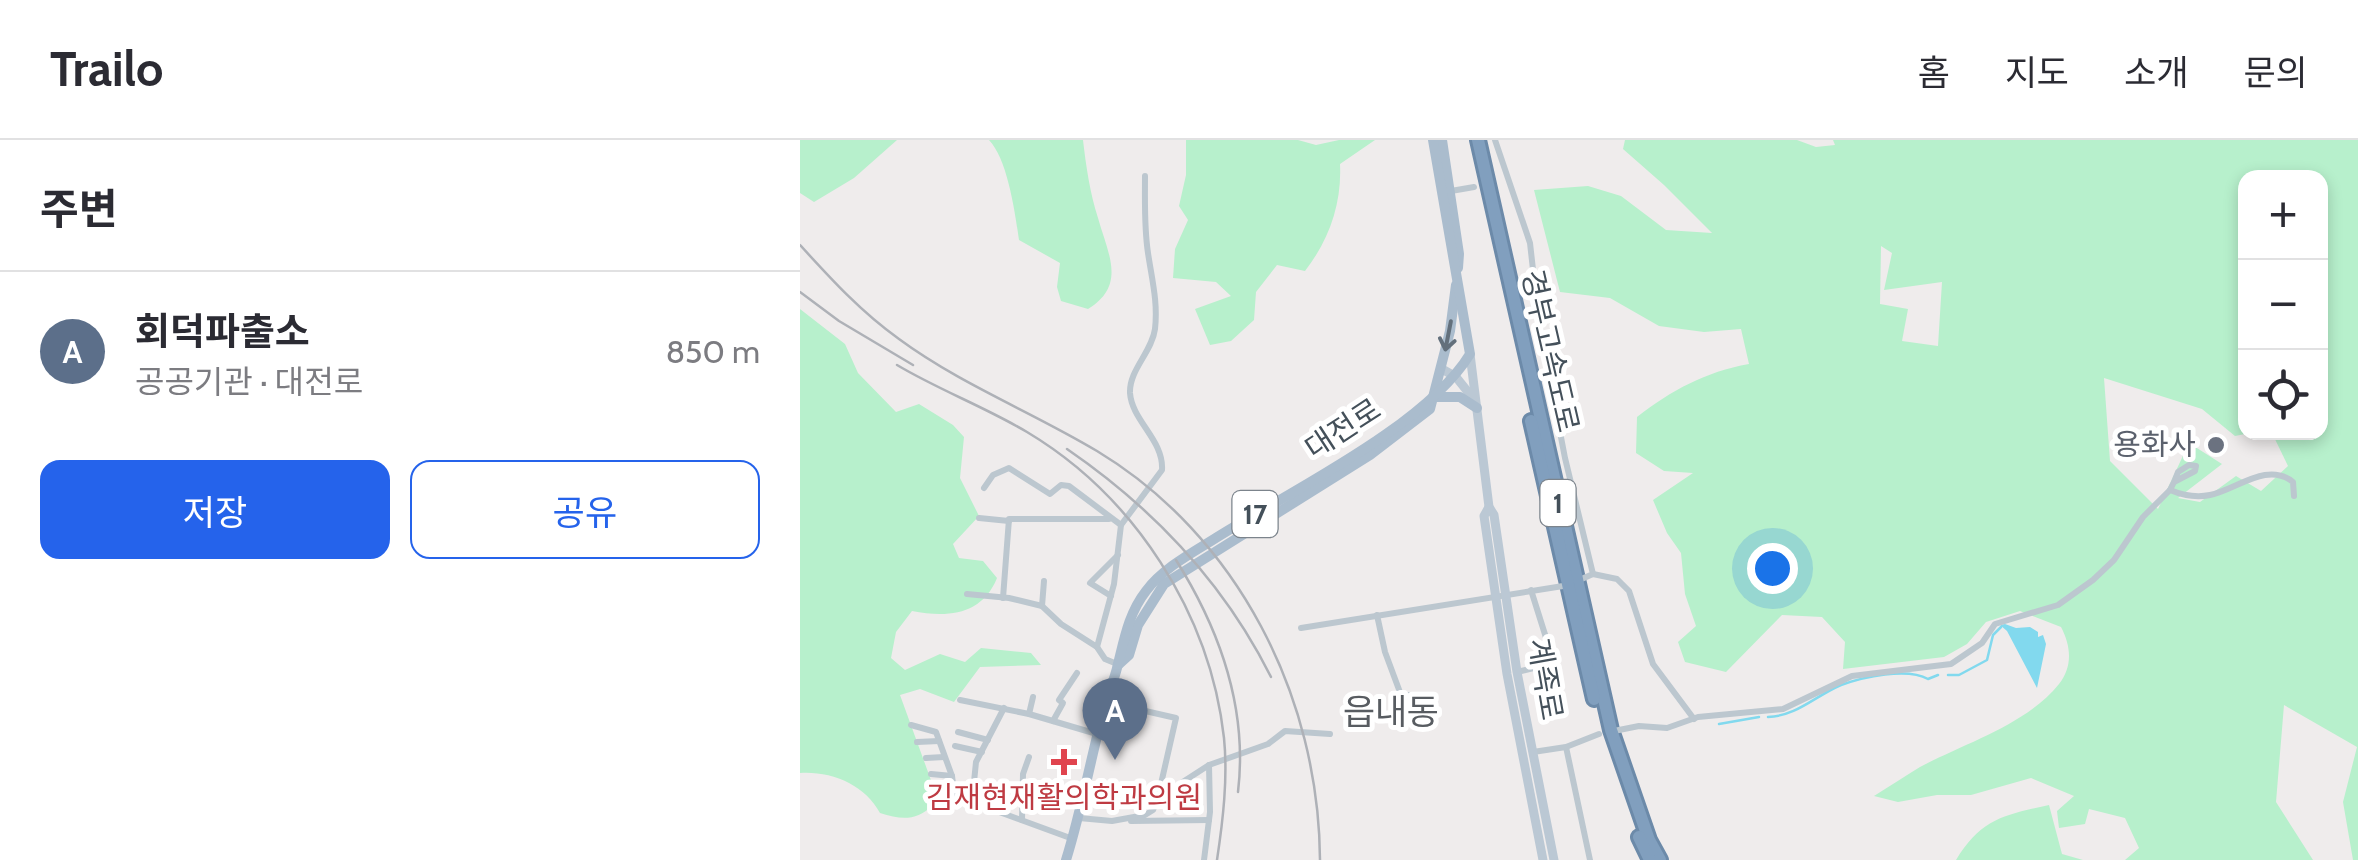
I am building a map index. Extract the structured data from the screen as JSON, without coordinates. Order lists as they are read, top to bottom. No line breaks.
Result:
{"streets":{"highway":["경부고속도로","1"],"main road":["대전로","17","계족로"]},"crossings":[["대전로","계족로"]],"districts":["읍내동"],"places":{"other":["용화사"],"health":["김재현재활의학과의원"]},"page":{"header":"Trailo","nav":["홈","지도","소개","문의"],"heading":"주변","map_buttons":["+","−"],"list":[{"mark":"A","name":"회덕파출소","note":"공공기관 · 대전로","value":"850 m"}],"buttons":["저장","공유"],"pins":"A"}}
